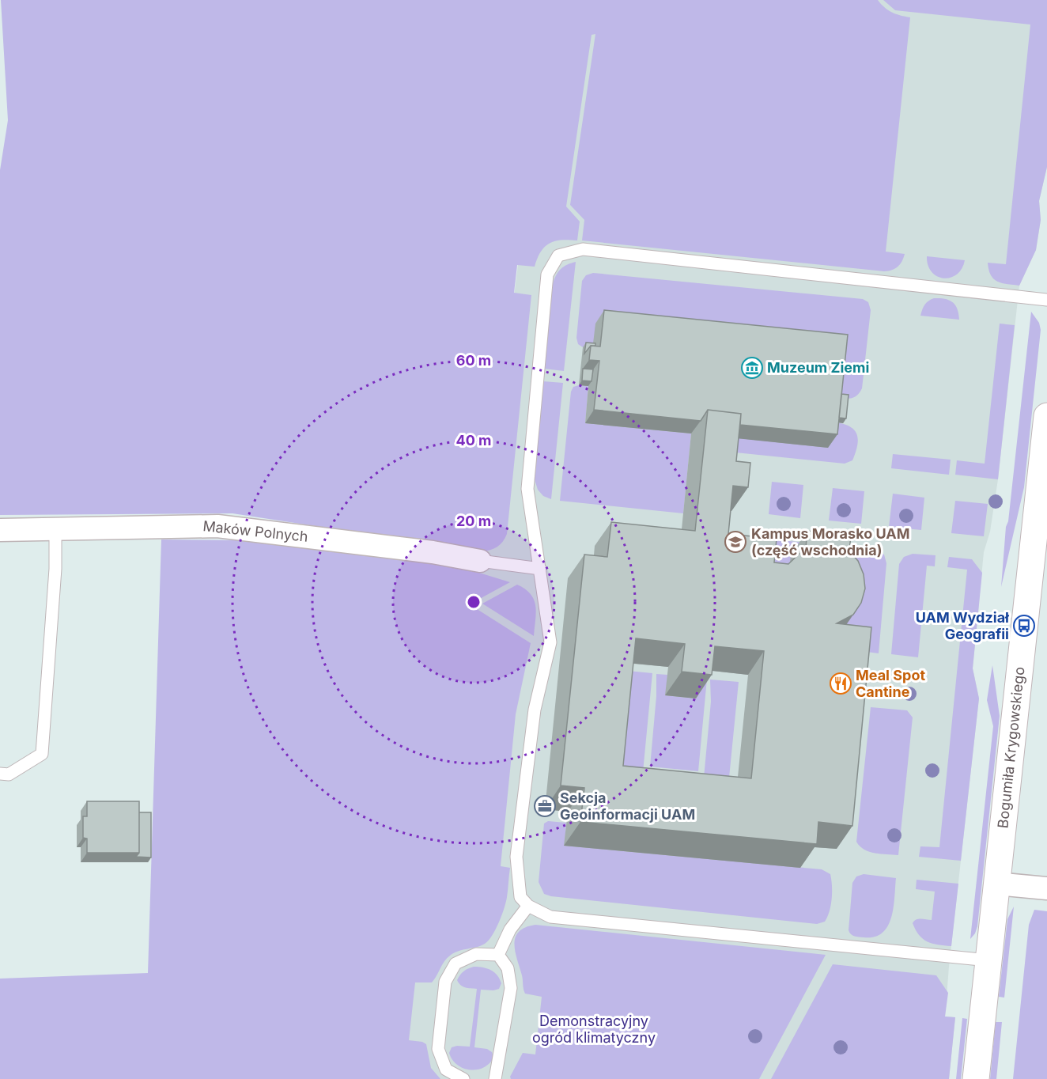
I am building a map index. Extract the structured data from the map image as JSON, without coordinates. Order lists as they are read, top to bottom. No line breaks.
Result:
{"streets":{"street":["Maków Polnych","Bogumiła Krygowskiego"]},"parks":["Demonstracyjny ogród klimatyczny"],"places":{"museum":["Muzeum Ziemi"],"school or university":["Kampus Morasko UAM (część wschodnia)"],"bus stop":["UAM Wydział Geografii"],"restaurant":["Meal Spot Cantine"],"office":["Sekcja Geoinformacji UAM"]},"rings":["60 m","40 m","20 m"]}
